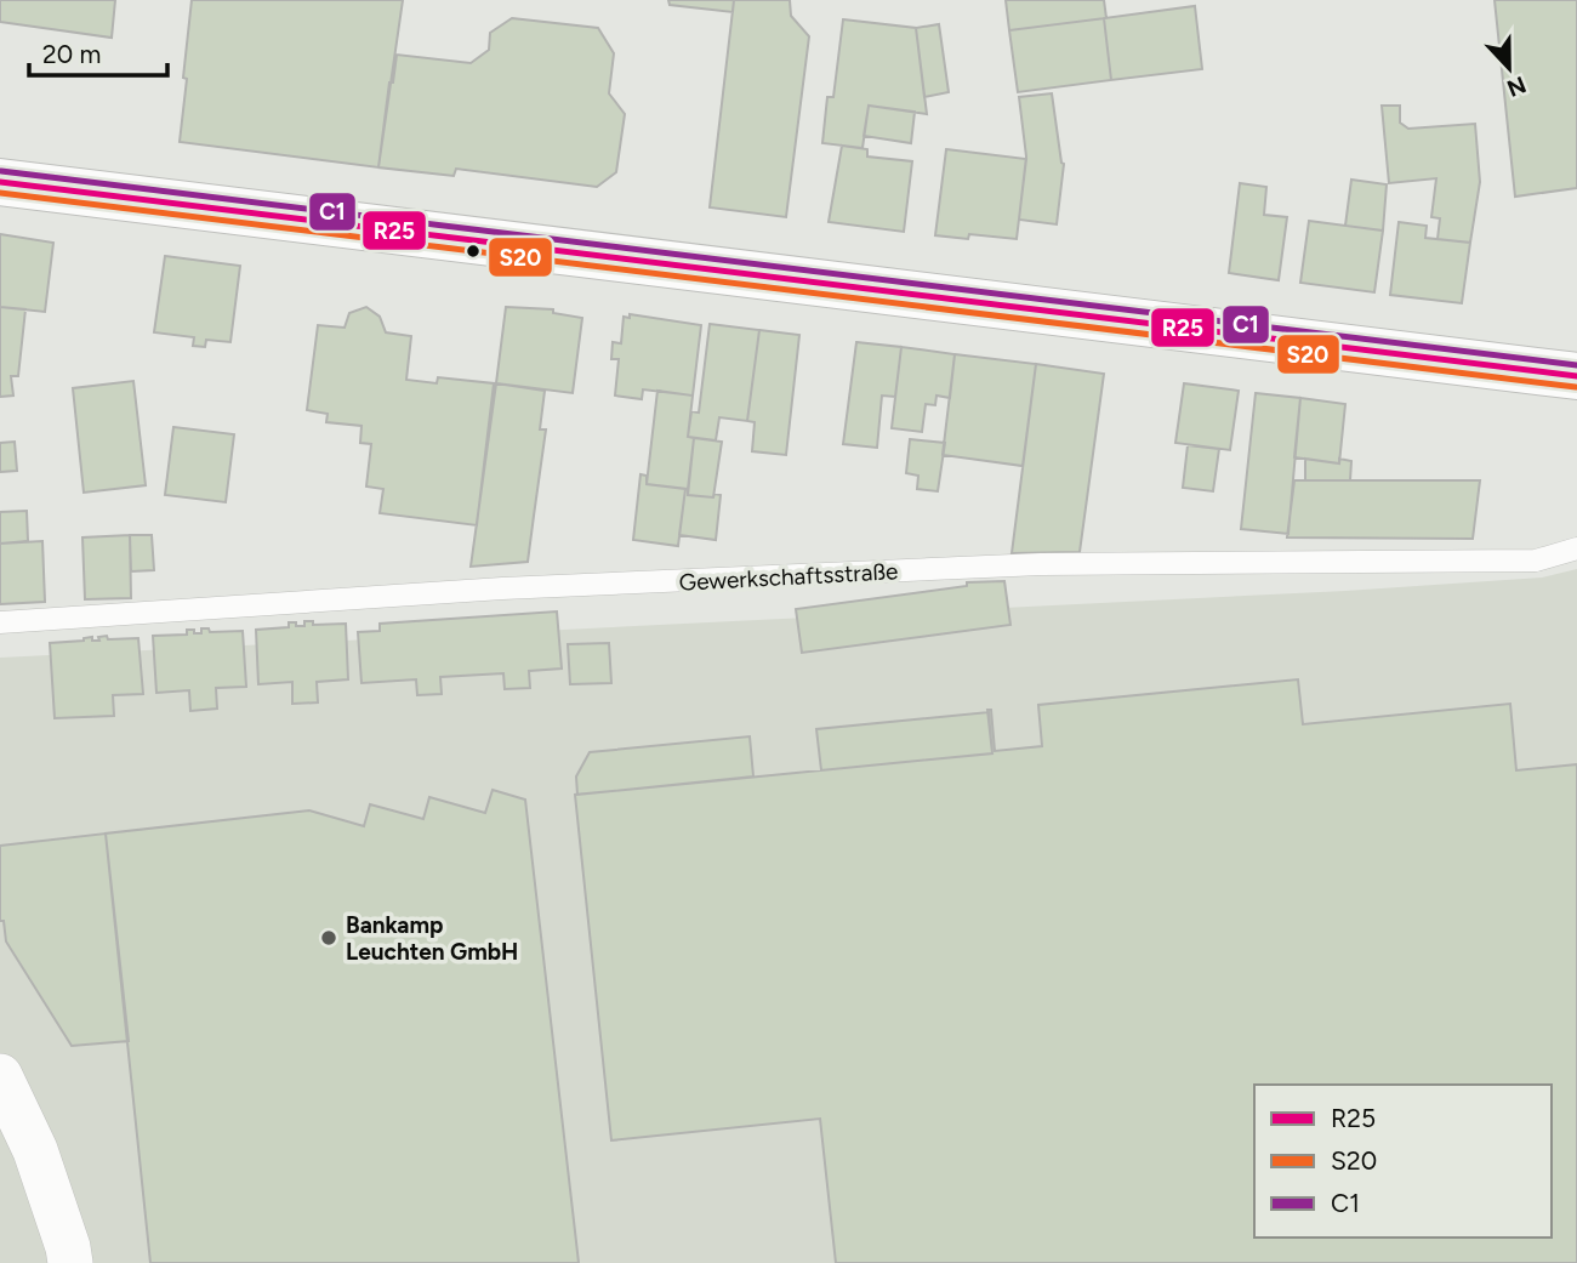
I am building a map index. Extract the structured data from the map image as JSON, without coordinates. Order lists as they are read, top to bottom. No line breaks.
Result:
{"streets":{"lane":["Gewerkschaftsstraße"]},"places":["Bankamp Leuchten GmbH"],"lines":["transit line C1","transit line R25","transit line S20"],"legend":["R25","S20","C1"],"scale_bar":"20 m","north":"bottom"}
